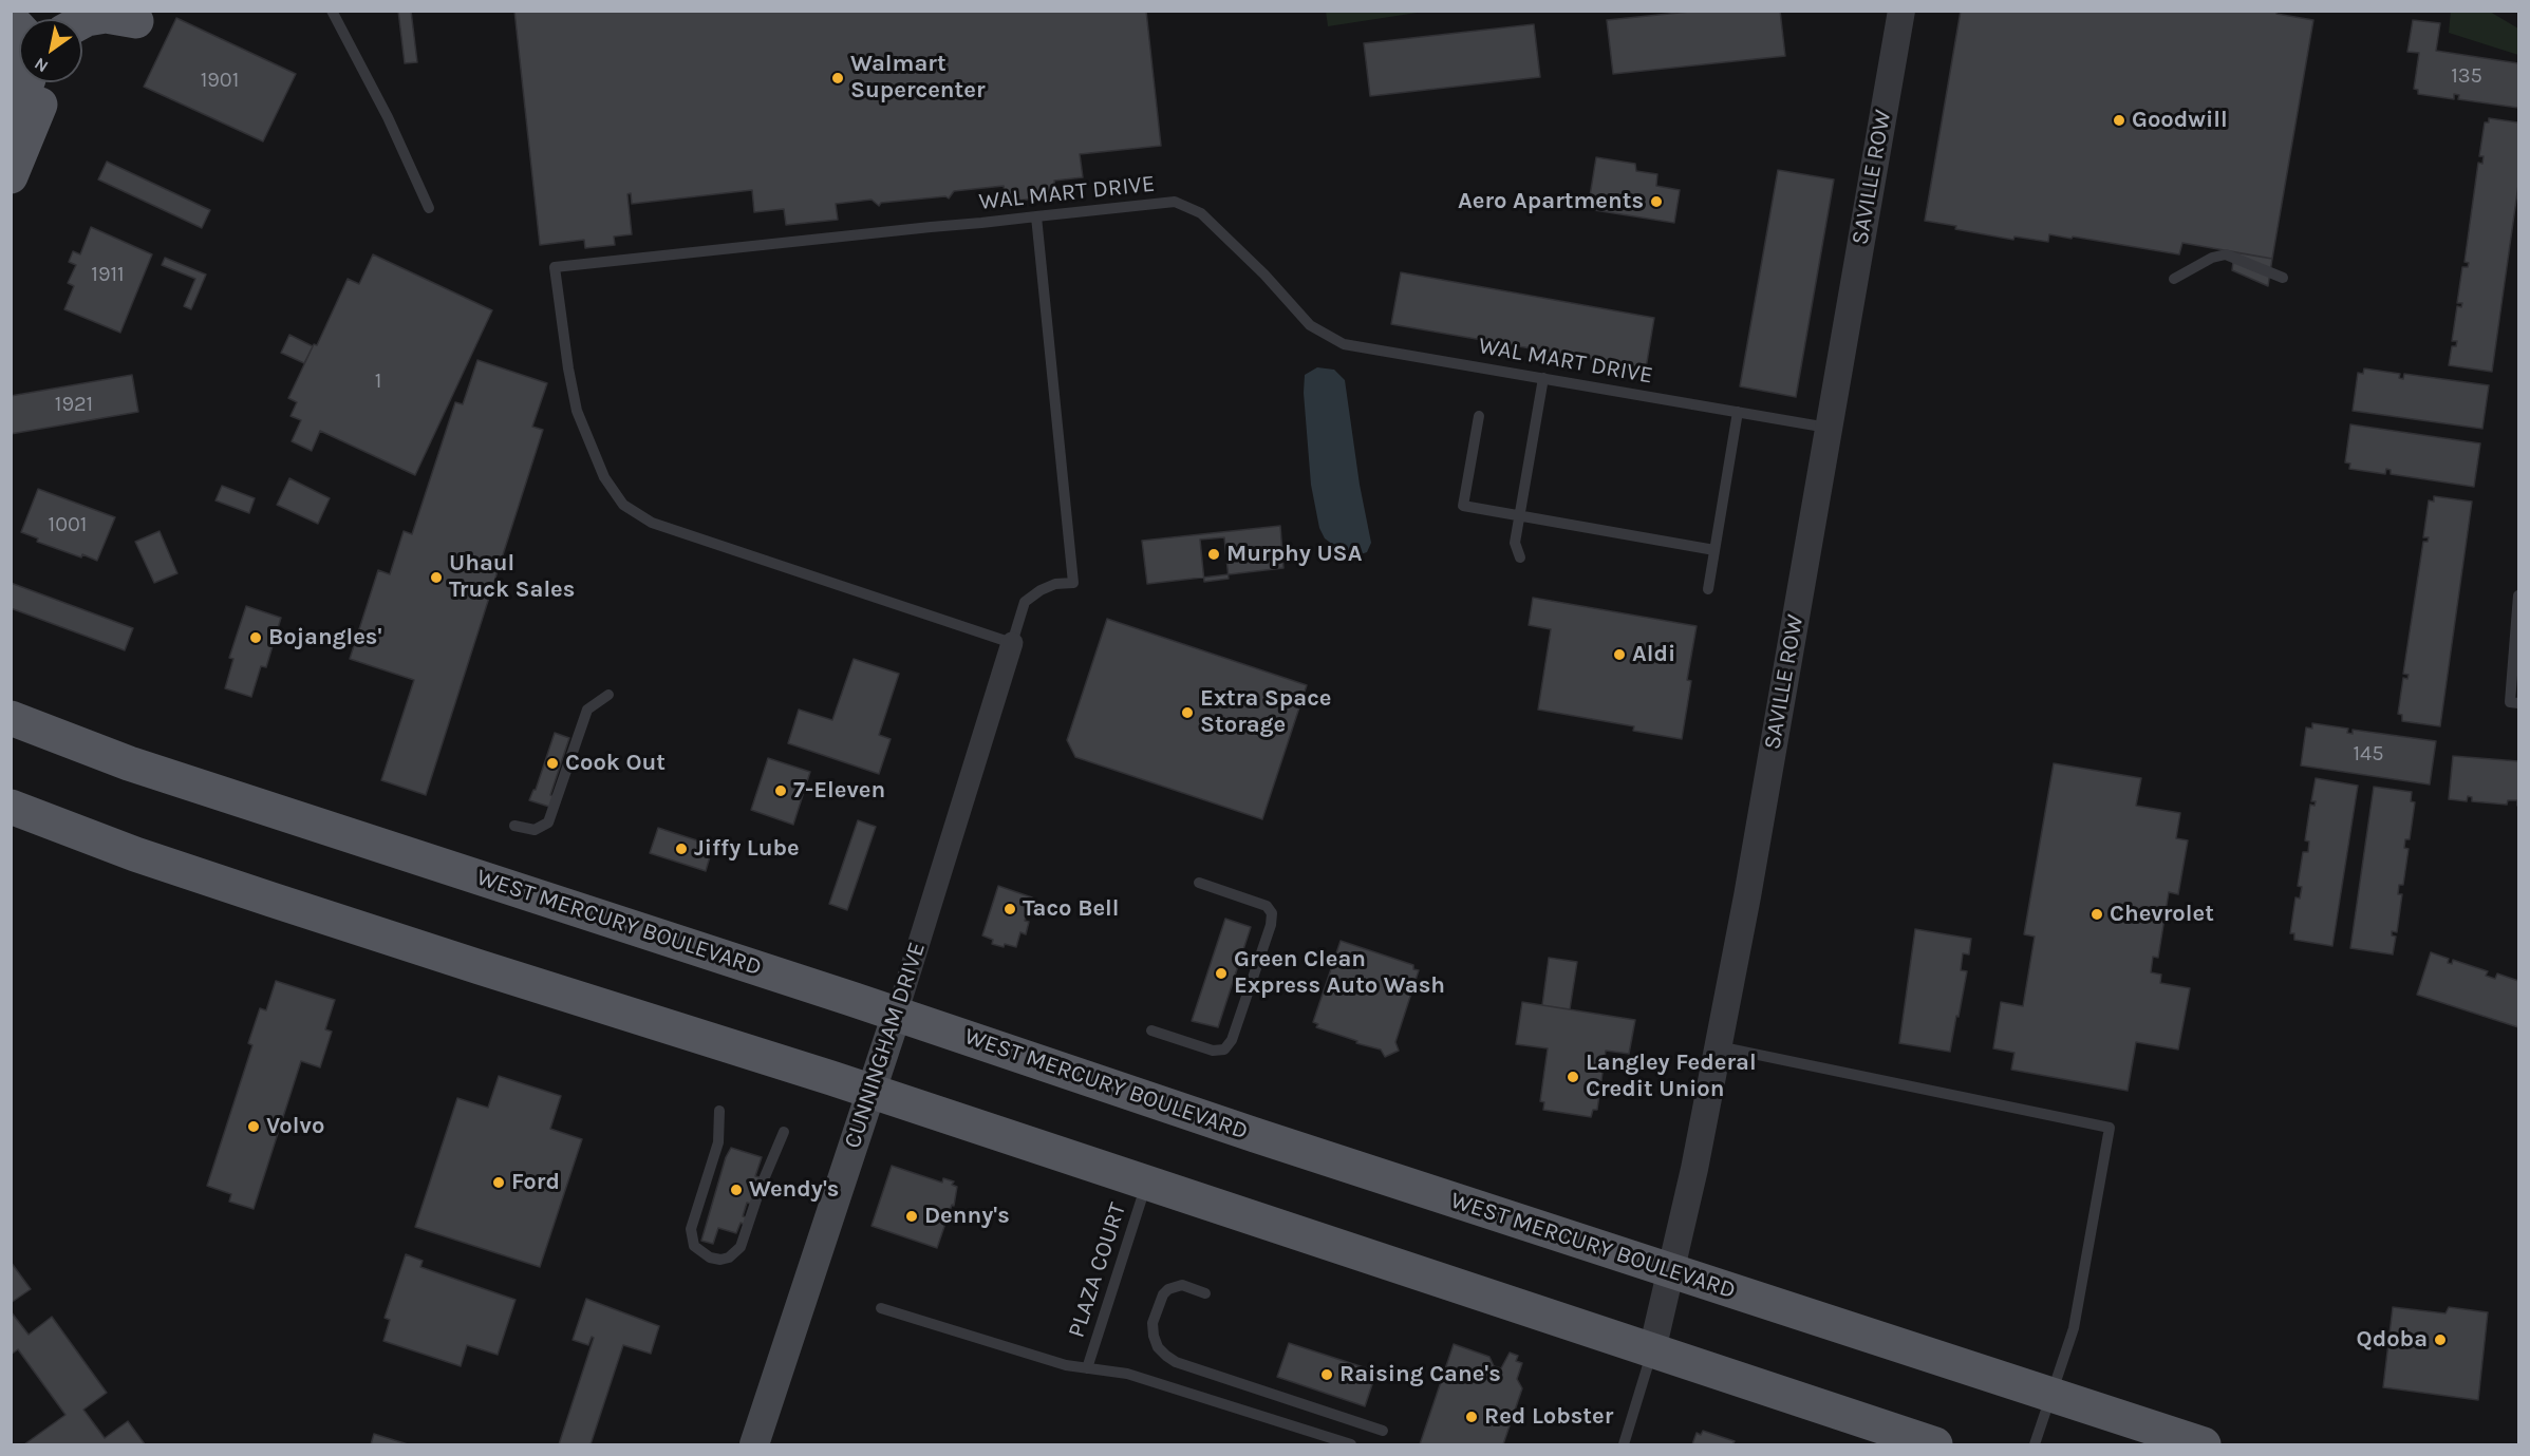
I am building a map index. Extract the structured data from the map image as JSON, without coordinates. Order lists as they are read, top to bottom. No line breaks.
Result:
{"streets":{"main road":["WEST MERCURY BOULEVARD","CUNNINGHAM DRIVE"],"street":["SAVILLE ROW"],"lane":["WAL MART DRIVE","PLAZA COURT"]},"crossings":[["SAVILLE ROW","WAL MART DRIVE"],["SAVILLE ROW","WEST MERCURY BOULEVARD"],["WAL MART DRIVE","CUNNINGHAM DRIVE"],["WEST MERCURY BOULEVARD","CUNNINGHAM DRIVE"]],"places":["Walmart Supercenter","Goodwill","Aero Apartments","Murphy USA","Uhaul Truck Sales","Bojangles'","Aldi","Extra Space Storage","Cook Out","7-Eleven","Jiffy Lube","Taco Bell","Chevrolet","Green Clean Express Auto Wash","Langley Federal Credit Union","Volvo","Ford","Wendy's","Denny's","Qdoba","Raising Cane's","Red Lobster"],"house_numbers":["135","1901","1911","1","1921","1001","145"],"north":"bottom left"}
